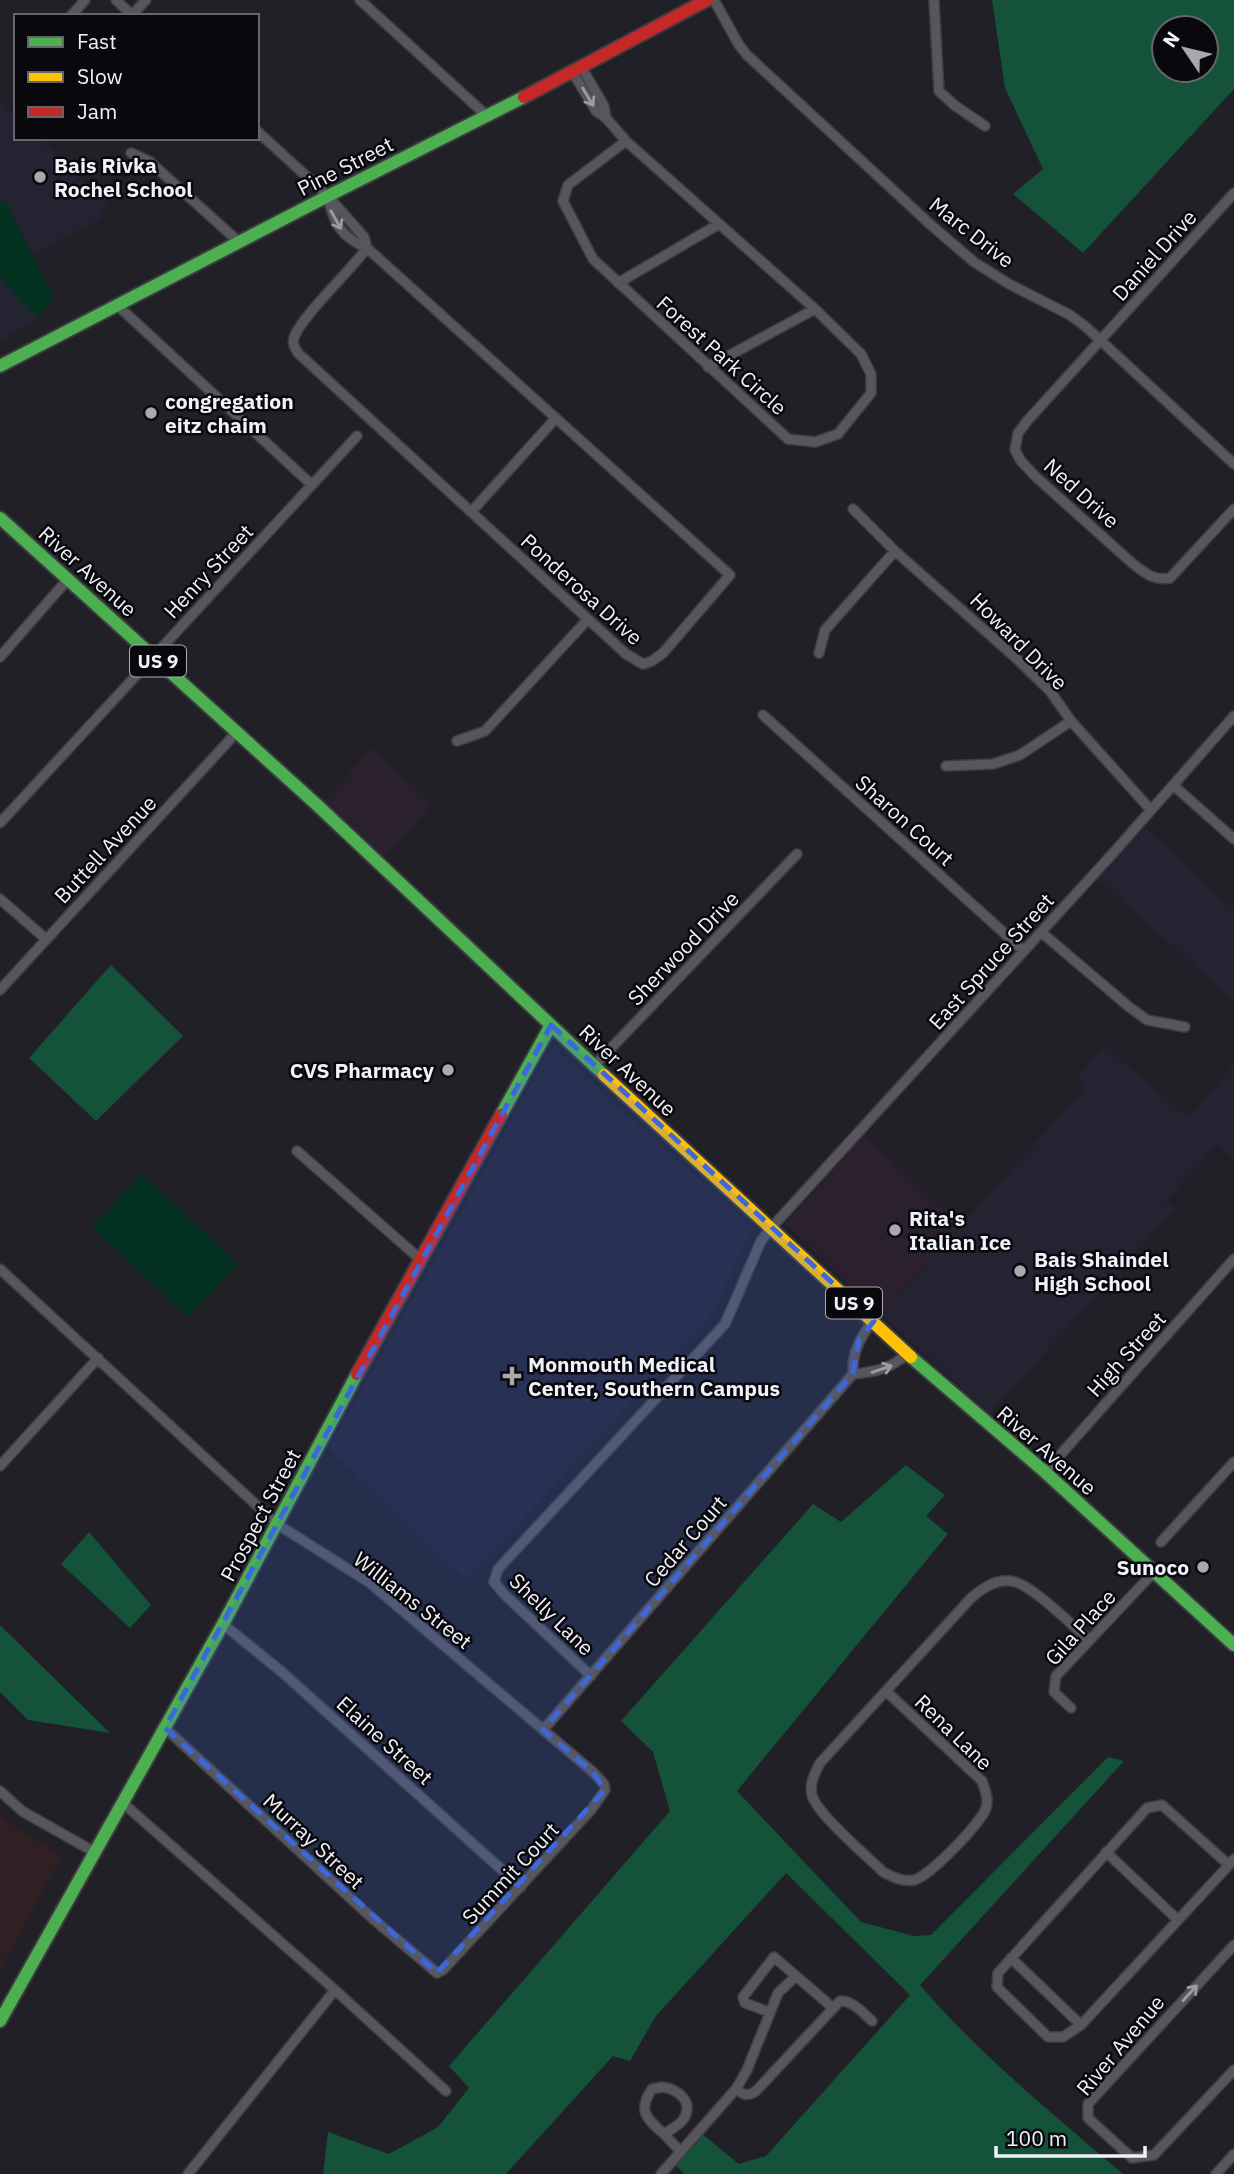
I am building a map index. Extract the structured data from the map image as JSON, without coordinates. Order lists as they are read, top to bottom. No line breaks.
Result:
{"streets":{"main road":["Pine Street","River Avenue","US 9","Prospect Street"],"street":["Marc Drive","Daniel Drive","Forest Park Circle","Ned Drive","Henry Street","Ponderosa Drive","Howard Drive","Sharon Court","Buttell Avenue","Sherwood Drive","East Spruce Street","High Street","Cedar Court","Williams Street","Shelly Lane","Gila Place","Rena Lane","Elaine Street","Murray Street","Summit Court"]},"crossings":[["Pine Street","Forest Park Circle"],["Pine Street","Ponderosa Drive"],["Marc Drive","Daniel Drive"],["Marc Drive","Ned Drive"],["Daniel Drive","Ned Drive"],["River Avenue","Henry Street"],["River Avenue","Buttell Avenue"],["River Avenue","Sherwood Drive"],["River Avenue","East Spruce Street"],["River Avenue","High Street"],["River Avenue","Prospect Street"],["River Avenue","Gila Place"],["Howard Drive","East Spruce Street"],["Sharon Court","East Spruce Street"],["East Spruce Street","Shelly Lane"],["Prospect Street","Williams Street"],["Prospect Street","Elaine Street"],["Prospect Street","Murray Street"],["Cedar Court","Williams Street"],["Cedar Court","Shelly Lane"],["Williams Street","Summit Court"],["Gila Place","Rena Lane"],["Elaine Street","Summit Court"],["Murray Street","Summit Court"]],"places":{"other":["Bais Rivka Rochel School","congregation eitz chaim","CVS Pharmacy","Rita's Italian Ice","Bais Shaindel High School","Sunoco"],"health":["Monmouth Medical Center, Southern Campus"]},"legend":["Fast","Slow","Jam"],"scale_bar":"100 m","north":"top left"}
